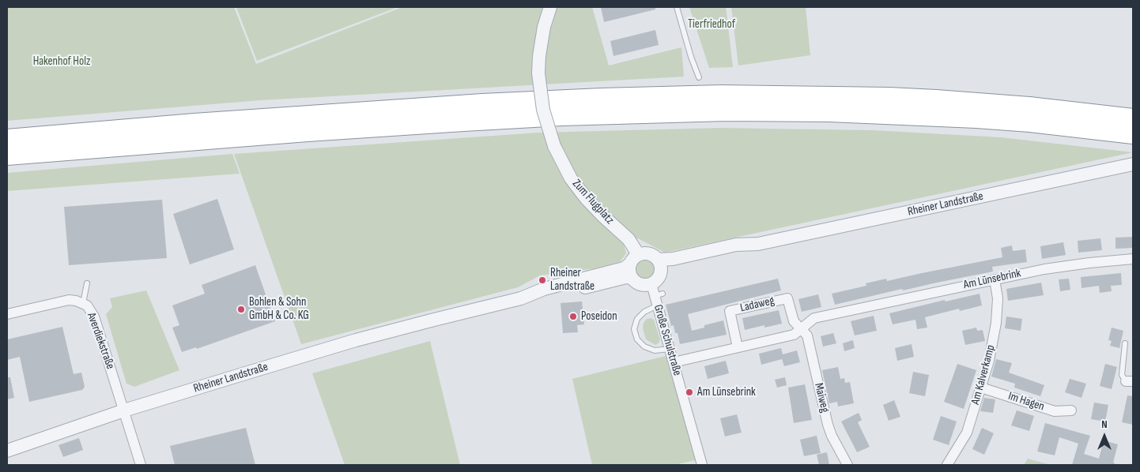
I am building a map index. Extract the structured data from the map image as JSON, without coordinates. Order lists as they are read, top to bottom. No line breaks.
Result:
{"streets":{"street":["Zum Flugplatz","Rheiner Landstraße","Am Lünsebrink","Ladaweg","Große Schulstraße","Averdiekstraße","Am Kalverkamp","Maiweg","Im Hagen"]},"crossings":[["Rheiner Landstraße","Averdiekstraße"],["Am Lünsebrink","Ladaweg"],["Am Lünsebrink","Große Schulstraße"],["Am Lünsebrink","Am Kalverkamp"],["Am Lünsebrink","Maiweg"],["Ladaweg","Maiweg"],["Am Kalverkamp","Im Hagen"]],"parks":["Tierfriedhof","Hakenhof Holz"],"places":["Rheiner Landstraße","Bohlen & Sohn GmbH & Co. KG","Poseidon","Am Lünsebrink"],"north":"top"}
